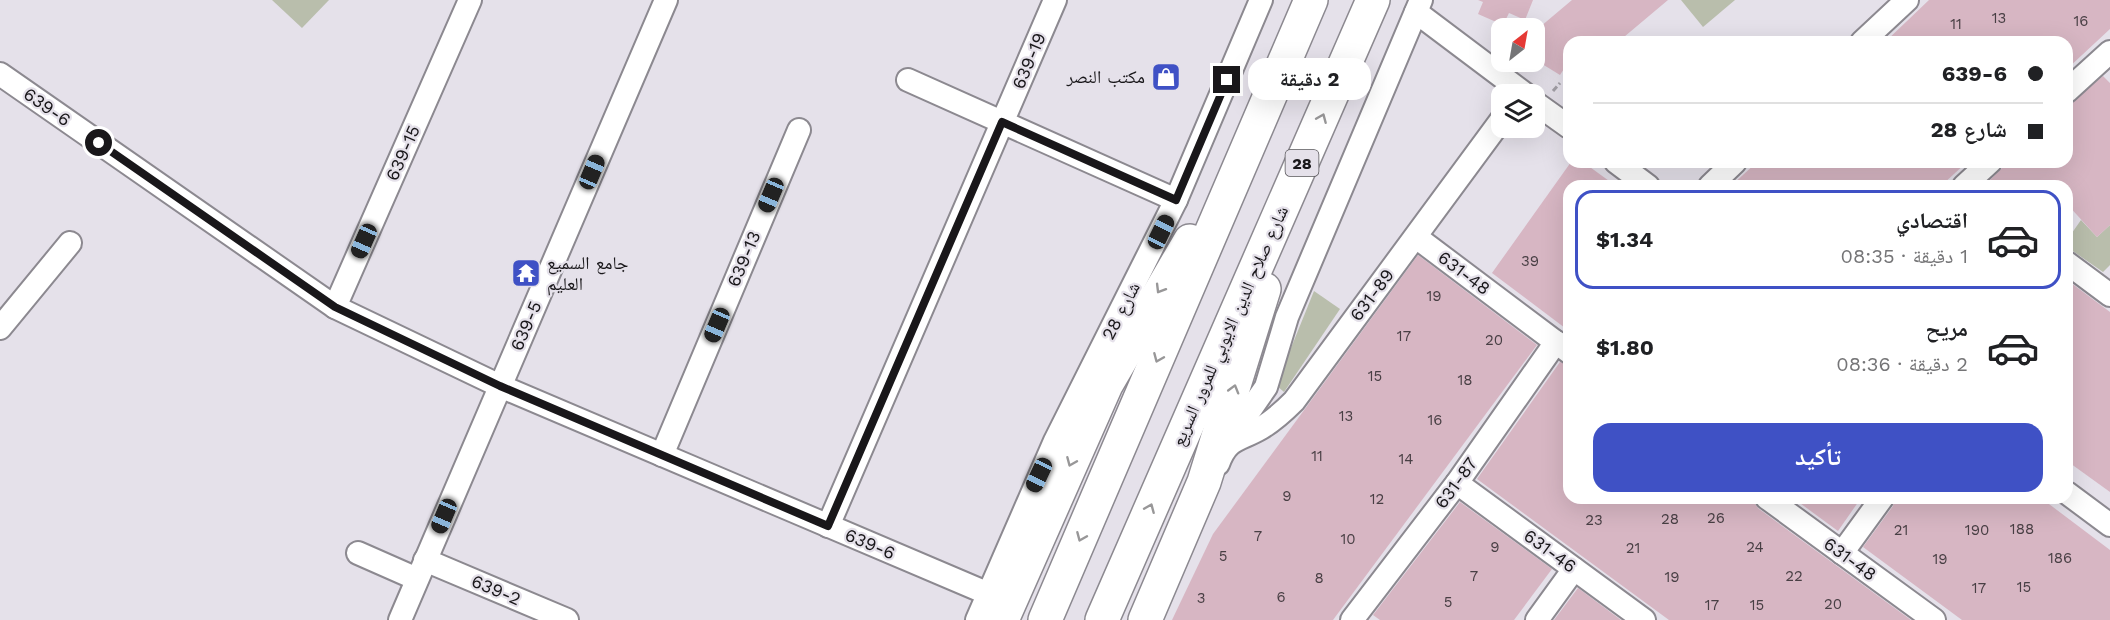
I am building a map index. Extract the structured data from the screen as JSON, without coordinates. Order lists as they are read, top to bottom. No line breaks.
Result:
{"streets":{"highway":["28","شارع صلاح الدين الايوبي للمرور السريع"],"street":["639-19","639-6","639-15","639-13","631-48","631-89","شارع 28","639-5","631-87","631-46","639-2"]},"crossings":[["639-19","639-6"],["639-6","639-15"],["639-6","639-13"],["639-6","شارع 28"],["639-6","639-5"],["631-48","631-89"],["631-48","631-87"],["639-5","639-2"],["631-87","631-46"]],"places":{"shop":["مكتب النصر"],"temple":["جامع السميع العليم"]},"house_numbers":["13","16","11","39","19","17","20","15","18","13","16","11","14","9","12","26","28","23","188","21","190","7","10","9","24","21","5","186","19","7","22","19","8","15","17","6","3","5","20","17","15"],"north":"top right","page":{"banner":["639-6","شارع 28"],"bubble":"2 دقيقة","list":[{"name":"اقتصادي","note":"1 دقيقة · 08:35","value":"$1.34"},{"name":"مريح","note":"2 دقيقة · 08:36","value":"$1.80"}],"buttons":"تأكيد"}}
